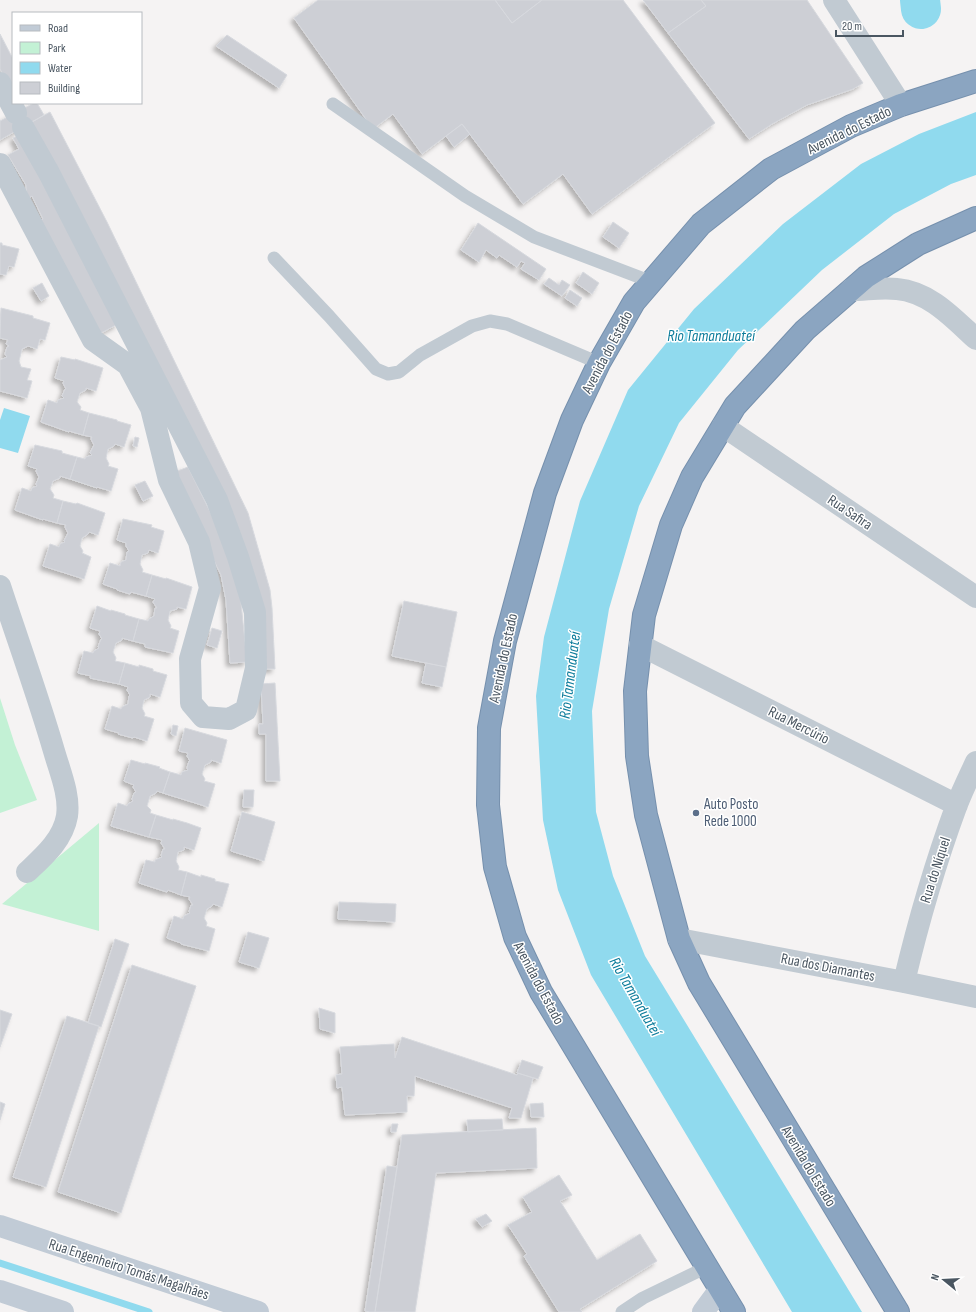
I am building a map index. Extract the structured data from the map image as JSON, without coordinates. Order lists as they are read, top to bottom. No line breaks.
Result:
{"streets":{"highway":["Avenida do Estado"],"street":["Rua Safira","Rua Mercúrio","Rua do Níquel","Rua dos Diamantes","Rua Engenheiro Tomás Magalhães"]},"crossings":[["Avenida do Estado","Rua Safira"],["Avenida do Estado","Rua Mercúrio"],["Avenida do Estado","Rua dos Diamantes"],["Rua Mercúrio","Rua do Níquel"],["Rua do Níquel","Rua dos Diamantes"]],"water":["Rio Tamanduateí"],"places":["Auto Posto Rede 1000"],"legend":["Road","Park","Water","Building"],"scale_bar":"20 m","north":"left"}
